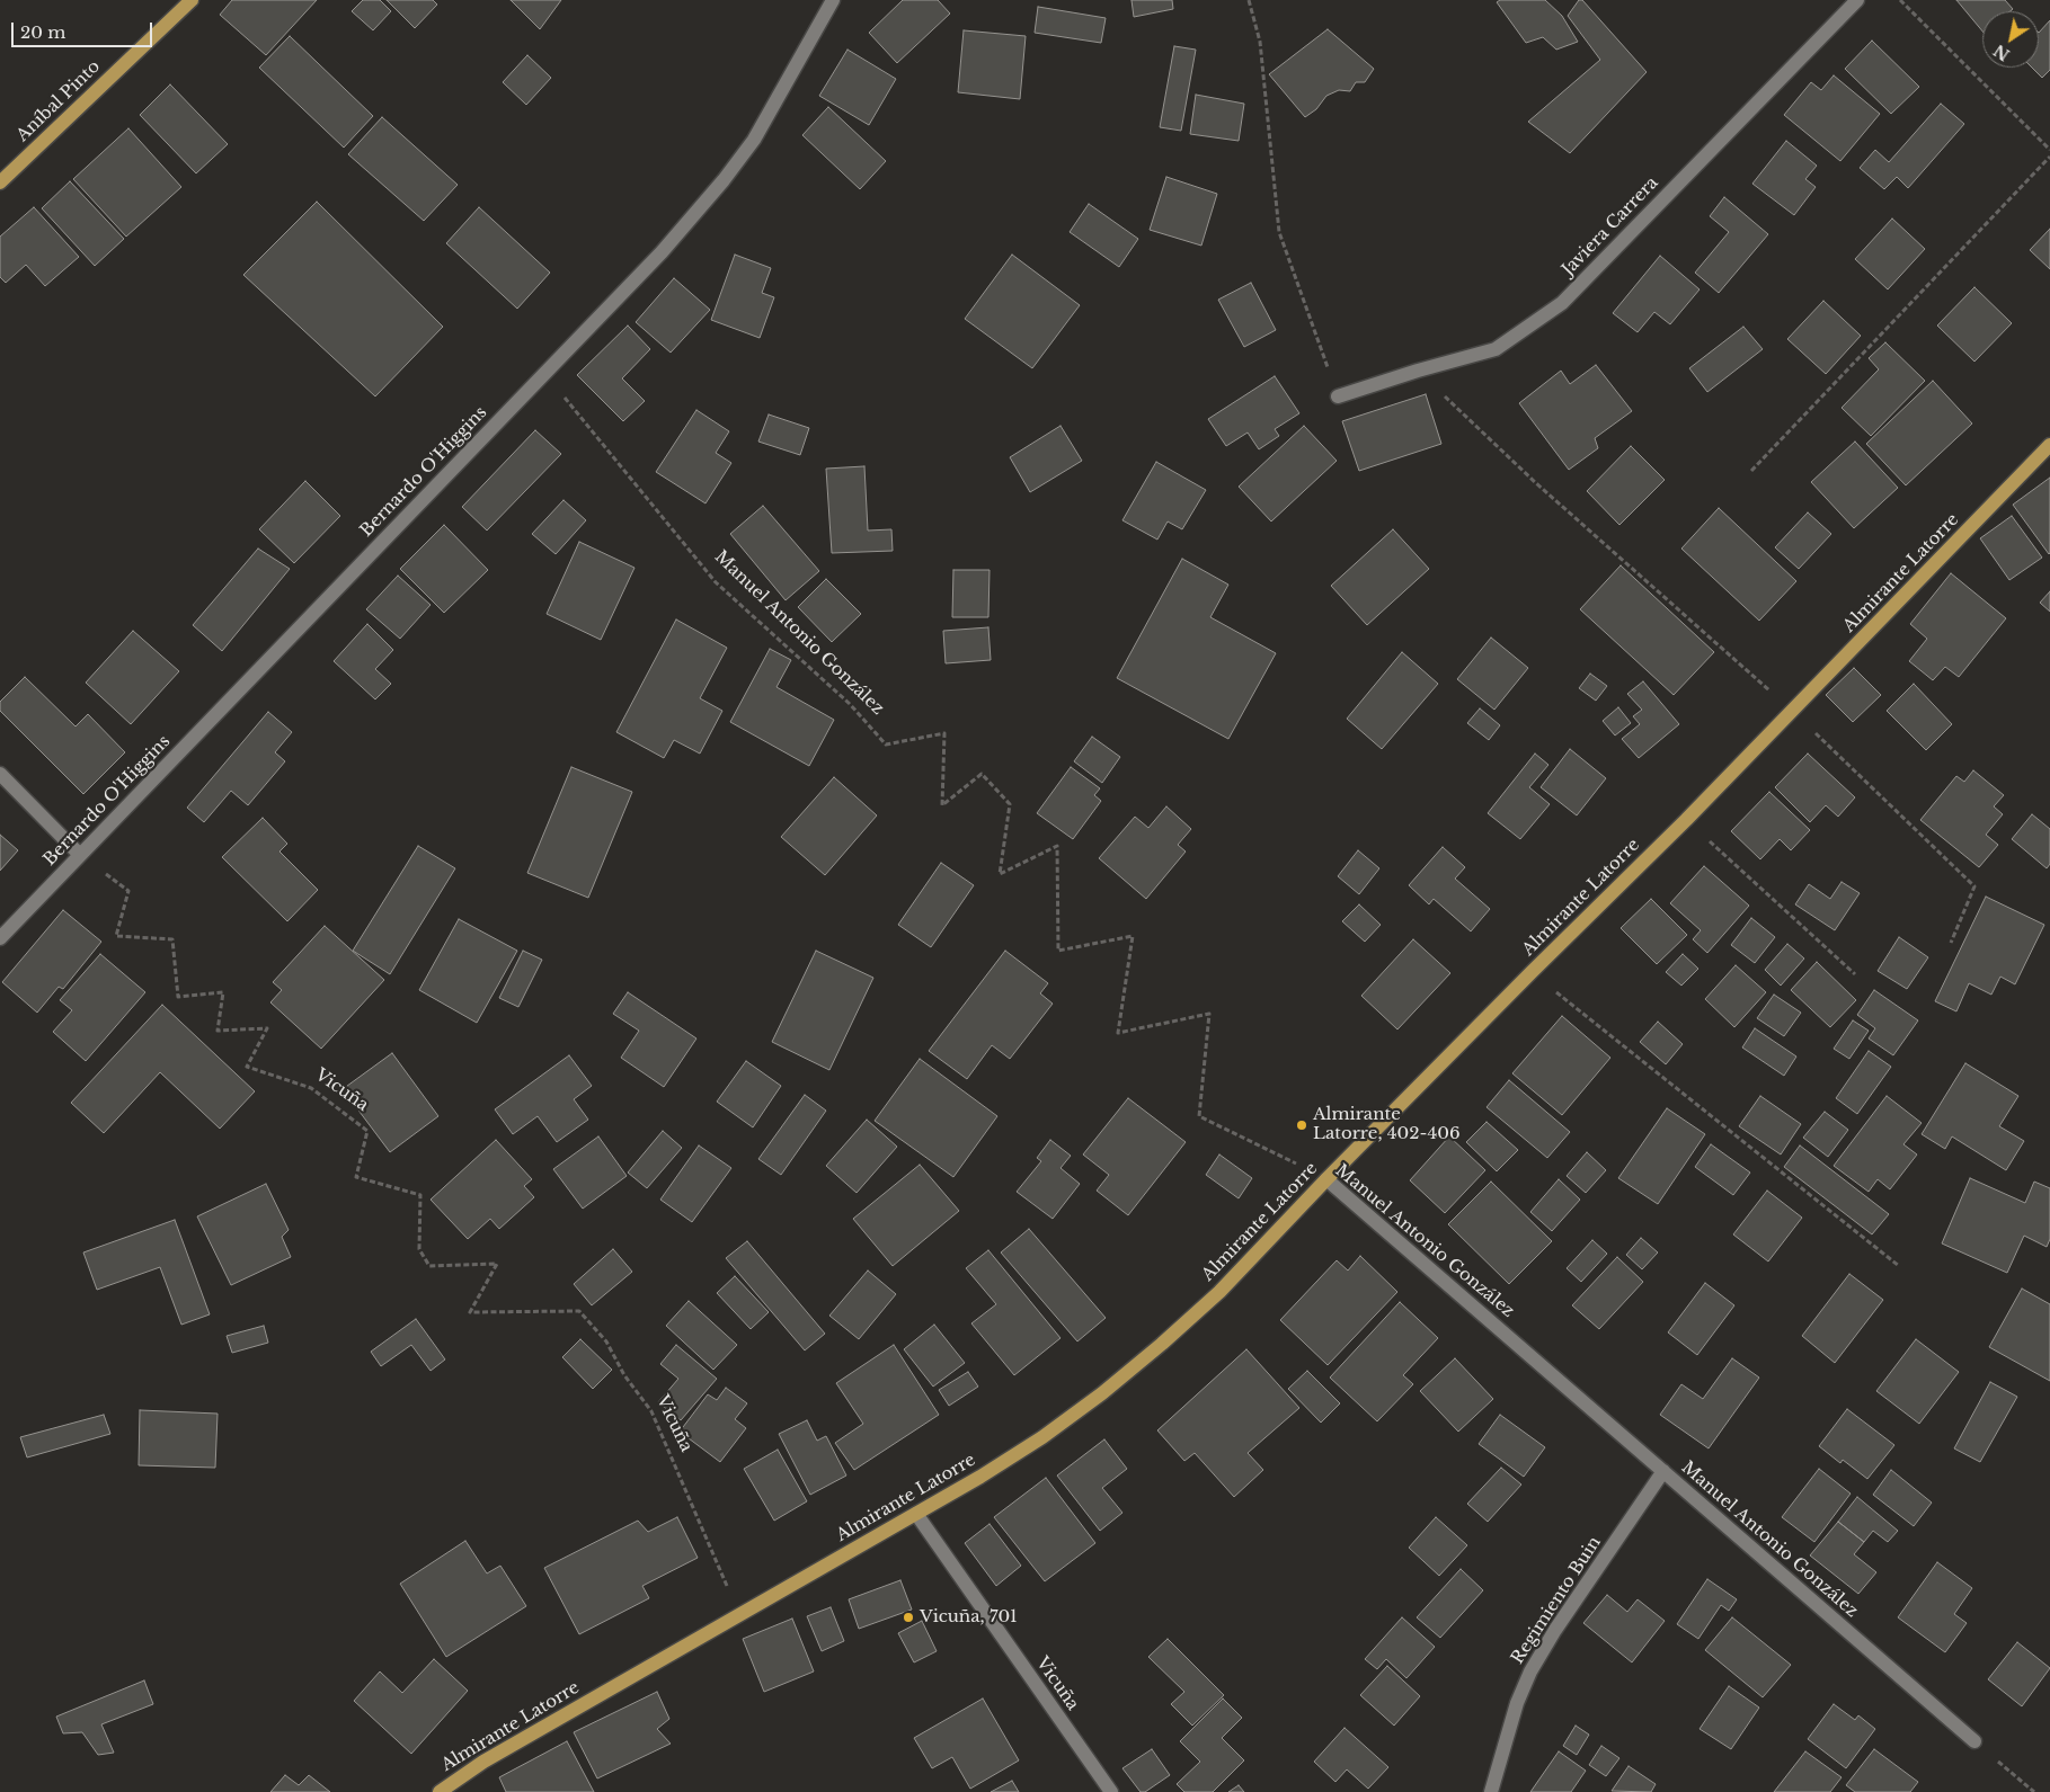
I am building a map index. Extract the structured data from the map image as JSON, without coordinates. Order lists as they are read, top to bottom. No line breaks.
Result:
{"streets":{"main road":["Aníbal Pinto","Almirante Latorre"],"street":["Javiera Carrera","Bernardo O'Higgins","Manuel Antonio González","Vicuña","Regimiento Buin"]},"crossings":[["Bernardo O'Higgins","Manuel Antonio González"],["Bernardo O'Higgins","Vicuña"],["Almirante Latorre","Manuel Antonio González"],["Almirante Latorre","Vicuña"],["Manuel Antonio González","Regimiento Buin"]],"places":["Almirante Latorre, 402-406","Vicuña, 701"],"scale_bar":"20 m","north":"bottom left"}
